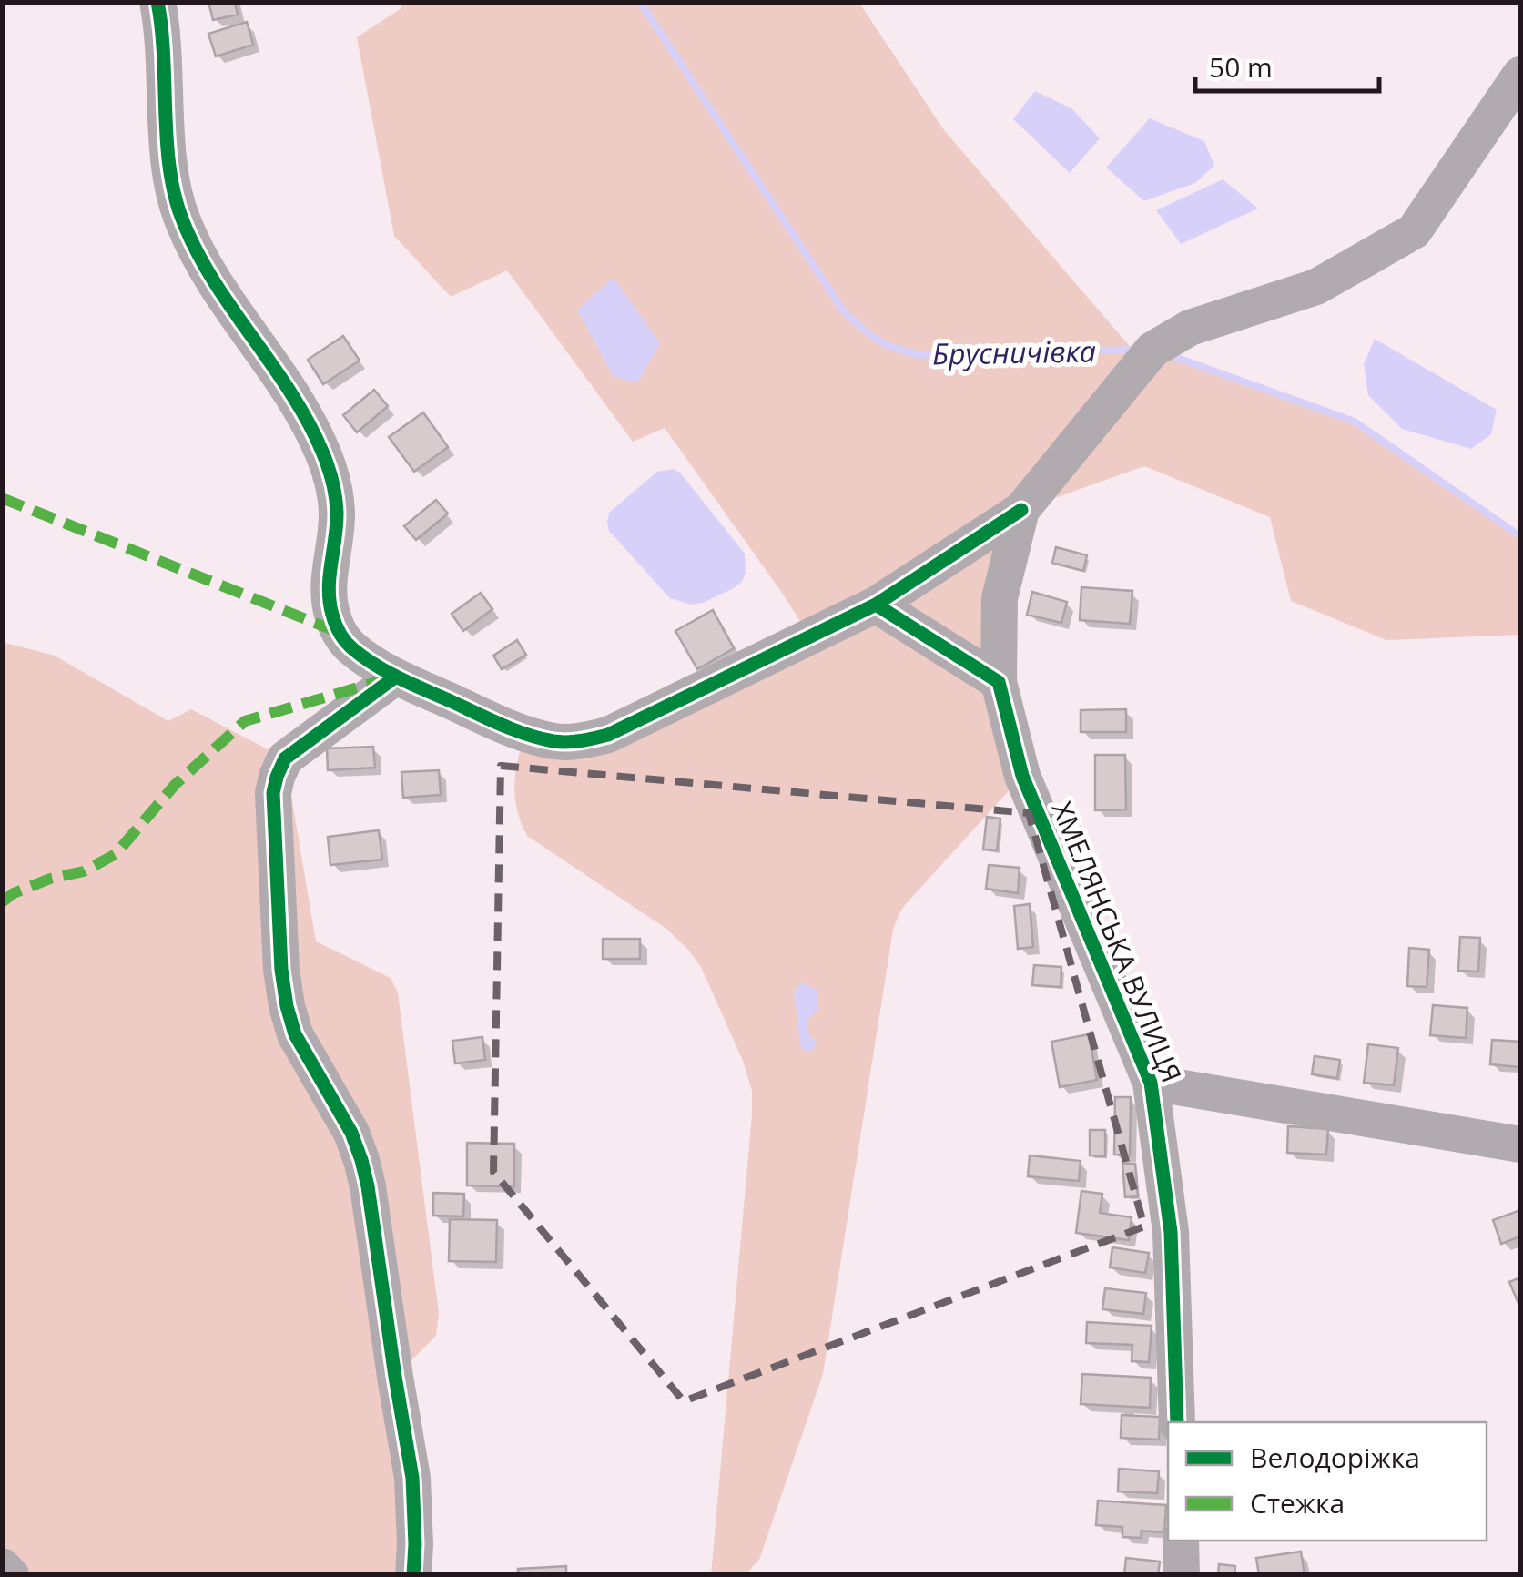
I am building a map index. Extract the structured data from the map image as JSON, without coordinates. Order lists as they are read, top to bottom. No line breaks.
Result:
{"streets":{"street":["ХМЕЛЯНСЬКА ВУЛИЦЯ"]},"water":["Брусничівка"],"legend":["Велодоріжка","Стежка"],"scale_bar":"50 m"}
